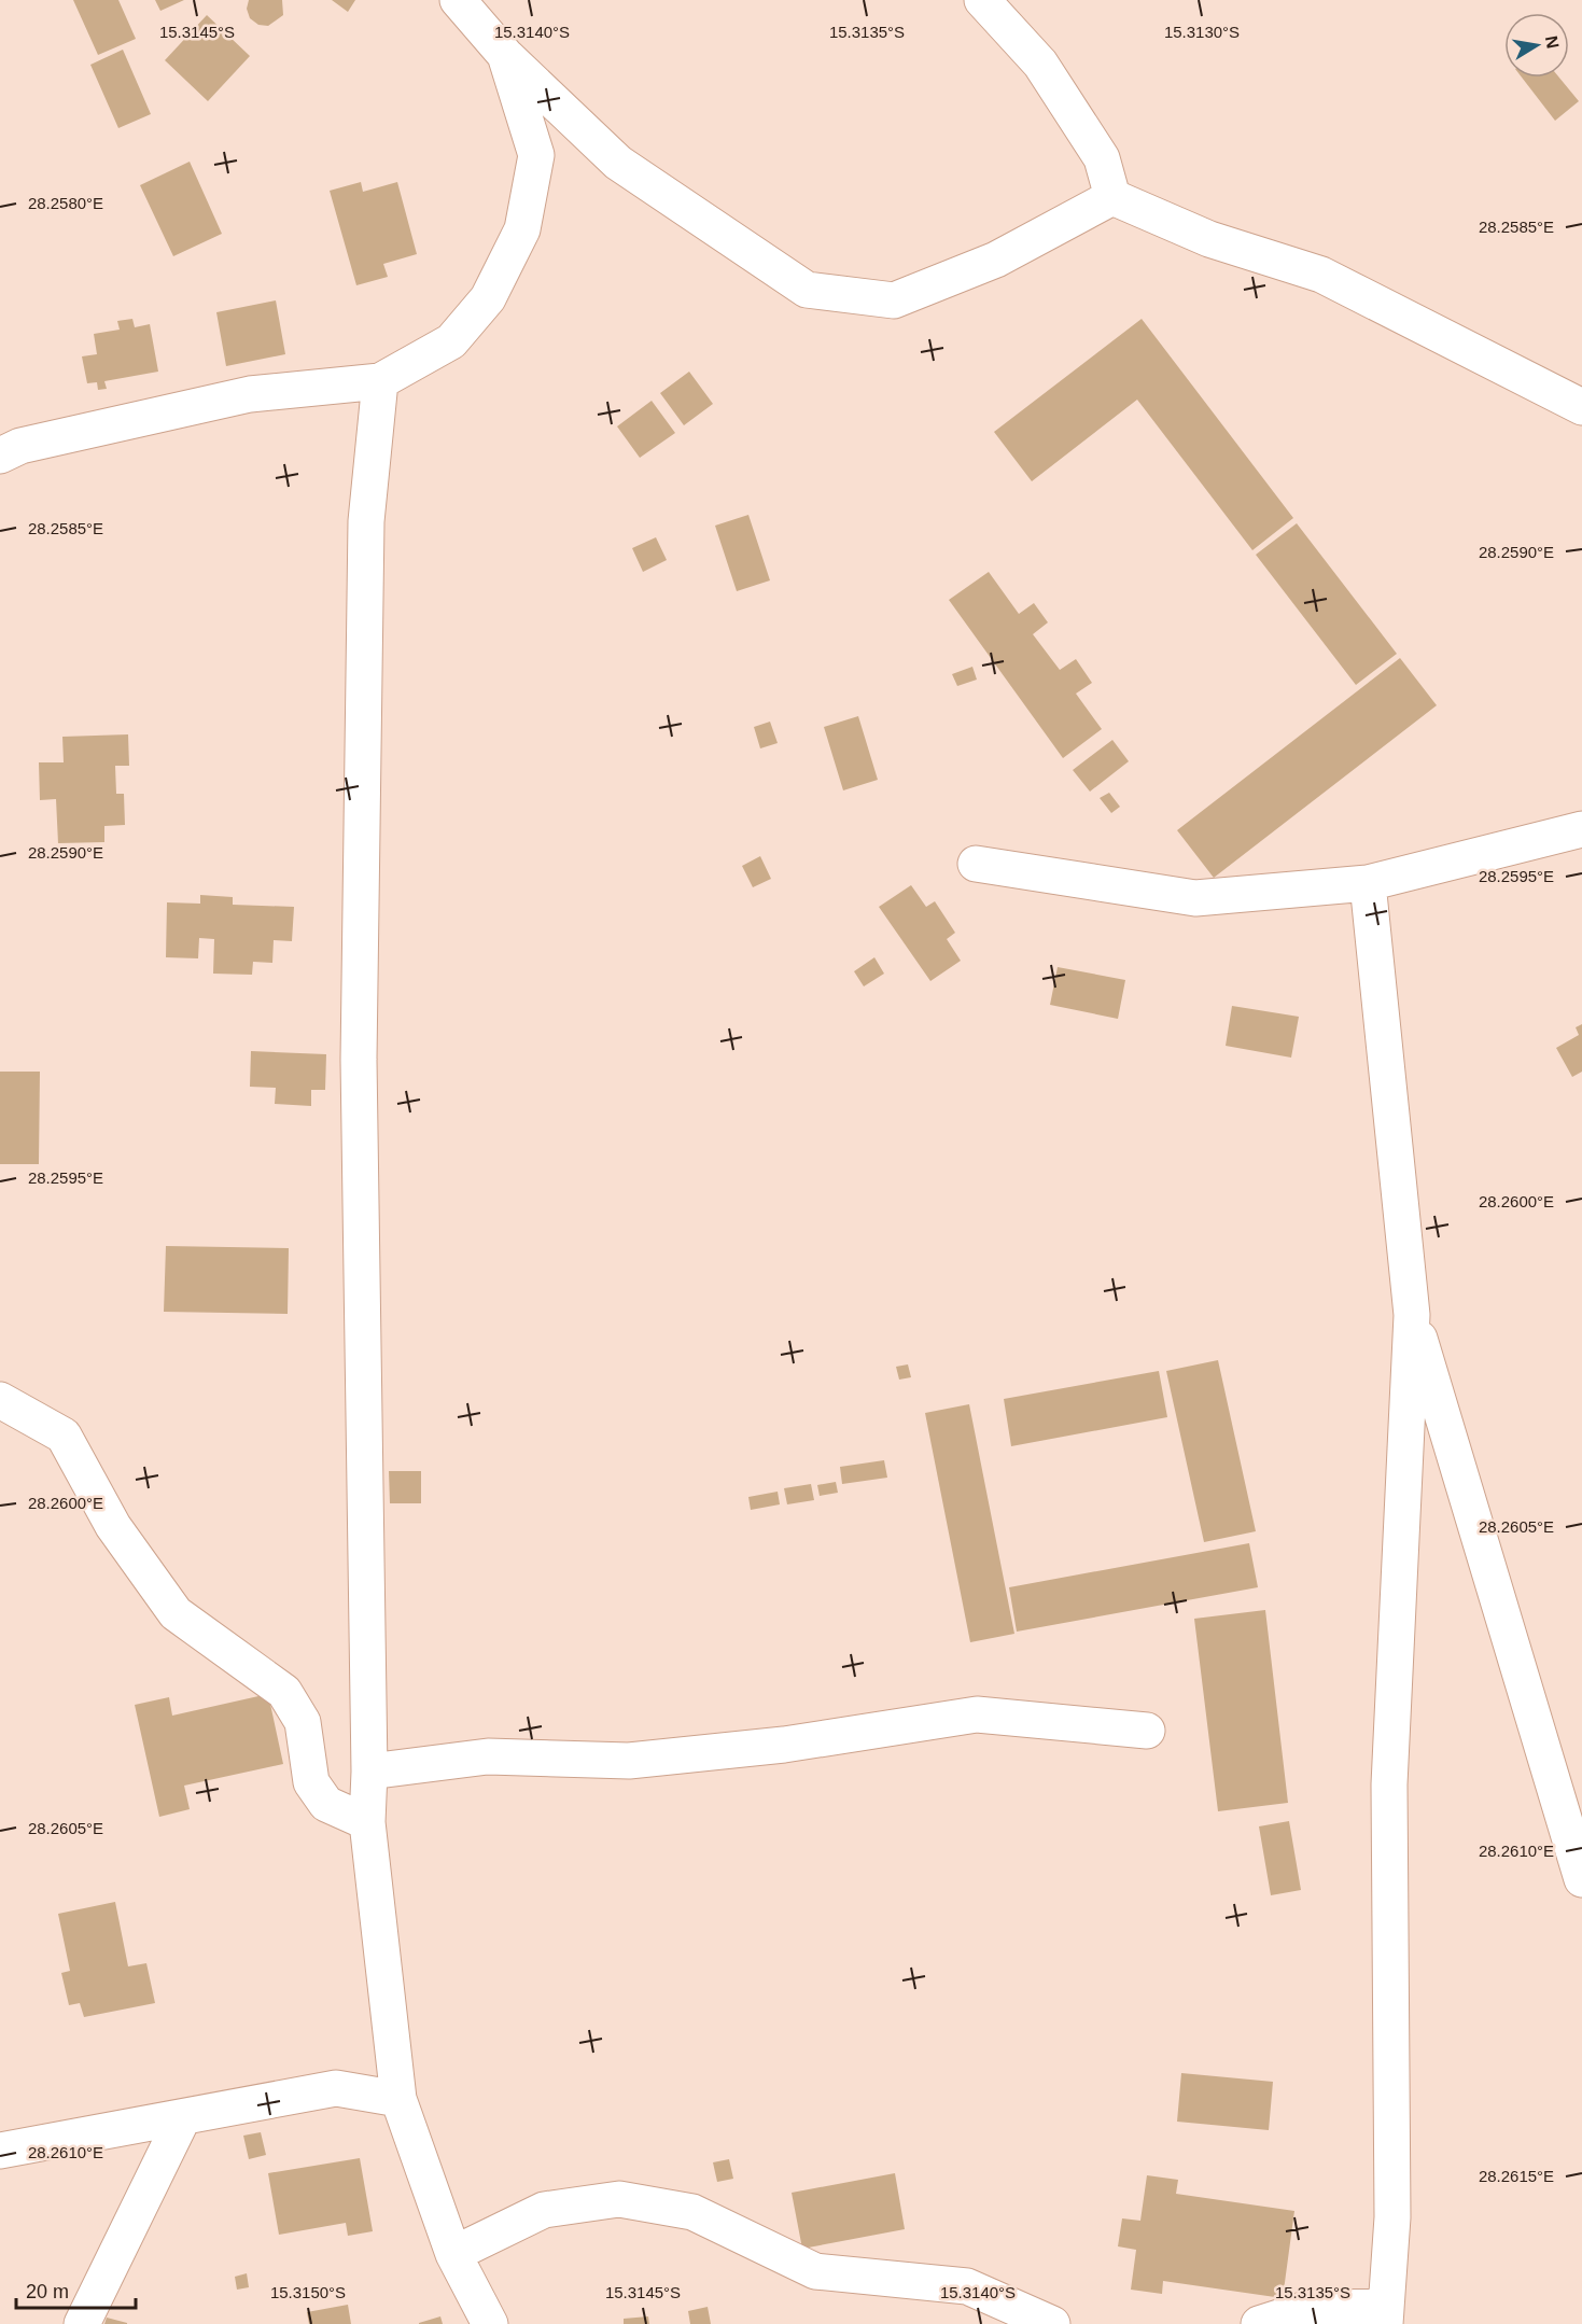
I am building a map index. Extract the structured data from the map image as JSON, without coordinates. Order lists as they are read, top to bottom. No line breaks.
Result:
{"scale_bar":"20 m","north":"right","coordinates":["15.3145°S","15.3140°S","15.3135°S","15.3130°S","28.2580°E","28.2585°E","28.2590°E","28.2595°E","28.2600°E","28.2605°E","28.2610°E","28.2615°E","15.3150°S"]}
